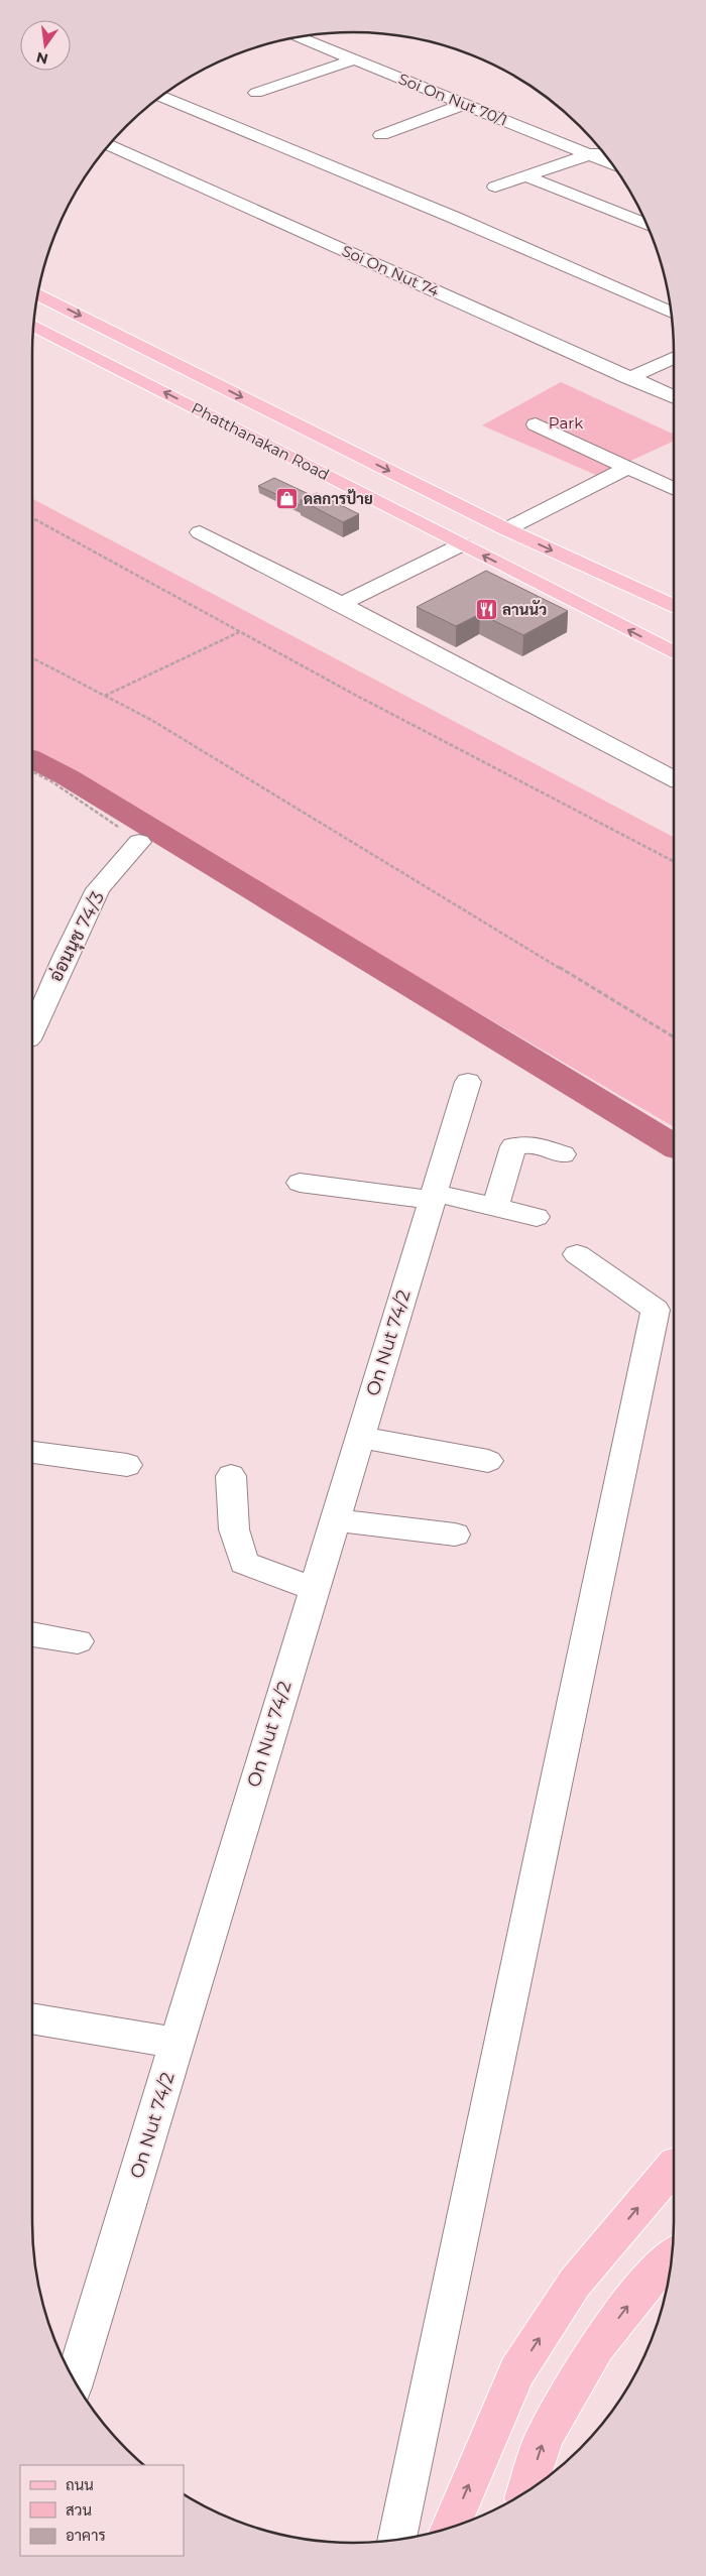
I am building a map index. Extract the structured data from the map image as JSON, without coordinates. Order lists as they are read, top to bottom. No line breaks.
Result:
{"streets":{"main road":["Phatthanakan Road"],"street":["Soi On Nut 70/1","Soi On Nut 74","อ่อนนุช 74/3","On Nut 74/2"]},"parks":["Park"],"places":{"shop":["ดลการป้าย"],"restaurant":["ลานนัว"]},"legend":["ถนน","สวน","อาคาร"],"north":"bottom"}
